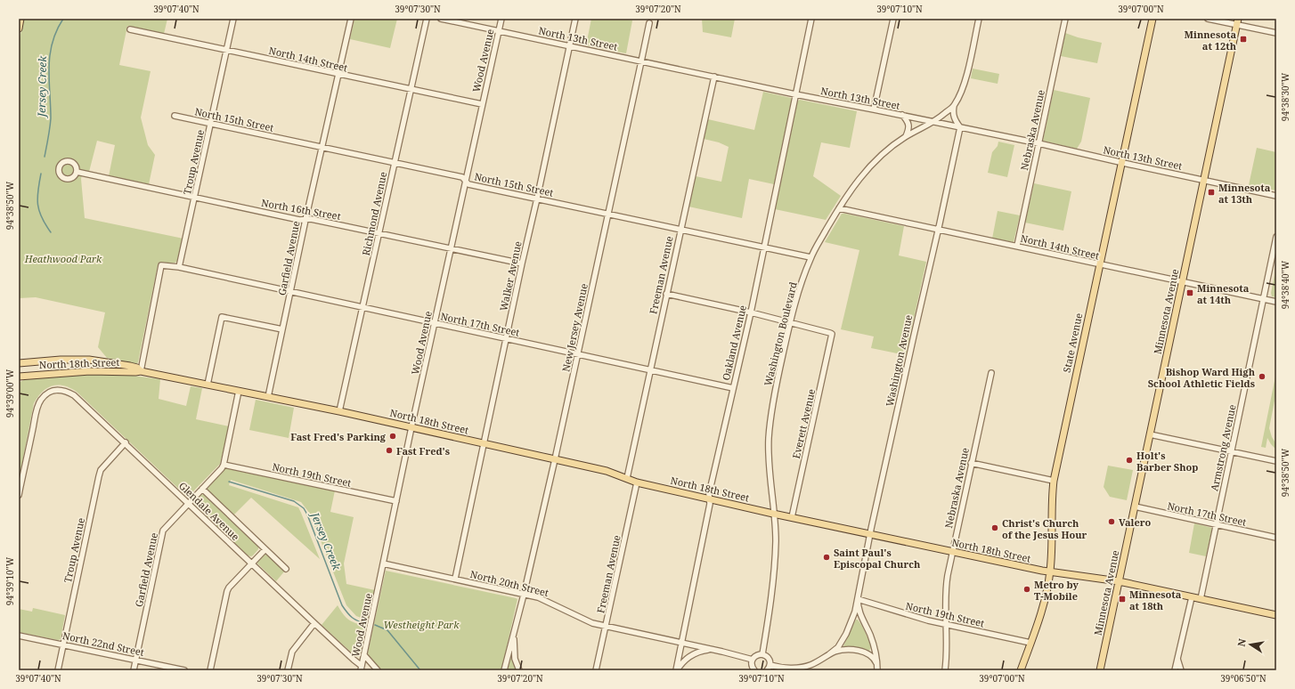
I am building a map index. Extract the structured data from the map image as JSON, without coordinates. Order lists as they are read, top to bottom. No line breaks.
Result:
{"streets":{"main road":["Minnesota Avenue","State Avenue","North 18th Street"],"street":["North 13th Street","North 14th Street","Wood Avenue","North 15th Street","Nebraska Avenue","Troup Avenue","North 16th Street","Richmond Avenue","Garfield Avenue","Freeman Avenue","Walker Avenue","North 17th Street","New Jersey Avenue","Washington Boulevard","Oakland Avenue","Washington Avenue","Everett Avenue","Armstrong Avenue","North 19th Street","Glendale Avenue","North 20th Street","North 22nd Street"]},"crossings":[["North 13th Street","Wood Avenue"],["North 13th Street","Nebraska Avenue"],["North 13th Street","Freeman Avenue"],["North 13th Street","Walker Avenue"],["North 13th Street","Minnesota Avenue"],["North 13th Street","New Jersey Avenue"],["North 13th Street","Washington Boulevard"],["North 13th Street","Oakland Avenue"],["North 13th Street","State Avenue"],["North 13th Street","Washington Avenue"],["North 14th Street","Wood Avenue"],["North 14th Street","Nebraska Avenue"],["North 14th Street","Troup Avenue"],["North 14th Street","Richmond Avenue"],["North 14th Street","Garfield Avenue"],["North 14th Street","Minnesota Avenue"],["North 14th Street","Washington Boulevard"],["North 14th Street","State Avenue"],["North 14th Street","Washington Avenue"],["North 14th Street","Armstrong Avenue"],["Wood Avenue","North 15th Street"],["Wood Avenue","North 16th Street"],["Wood Avenue","North 17th Street"],["Wood Avenue","North 18th Street"],["Wood Avenue","North 19th Street"],["Wood Avenue","Glendale Avenue"],["Wood Avenue","North 20th Street"],["North 15th Street","Troup Avenue"],["North 15th Street","Richmond Avenue"],["North 15th Street","Garfield Avenue"],["North 15th Street","Freeman Avenue"],["North 15th Street","Walker Avenue"],["North 15th Street","New Jersey Avenue"],["North 15th Street","Washington Boulevard"],["North 15th Street","Oakland Avenue"],["Nebraska Avenue","North 18th Street"],["Nebraska Avenue","North 19th Street"],["Troup Avenue","North 16th Street"],["Troup Avenue","North 17th Street"],["Troup Avenue","Glendale Avenue"],["Troup Avenue","North 22nd Street"],["North 16th Street","Richmond Avenue"],["North 16th Street","Garfield Avenue"],["North 16th Street","Walker Avenue"],["Richmond Avenue","North 17th Street"],["Richmond Avenue","North 18th Street"],["Garfield Avenue","North 17th Street"],["Garfield Avenue","North 18th Street"],["Garfield Avenue","North 19th Street"],["Garfield Avenue","Glendale Avenue"],["Garfield Avenue","North 22nd Street"],["Freeman Avenue","North 17th Street"],["Freeman Avenue","North 18th Street"],["Freeman Avenue","North 20th Street"],["Walker Avenue","North 17th Street"],["Walker Avenue","North 18th Street"],["Walker Avenue","North 20th Street"],["Minnesota Avenue","North 17th Street"],["Minnesota Avenue","North 18th Street"],["North 17th Street","New Jersey Avenue"],["North 17th Street","Oakland Avenue"],["North 17th Street","North 18th Street"],["North 17th Street","Armstrong Avenue"],["New Jersey Avenue","North 18th Street"],["New Jersey Avenue","North 20th Street"],["Washington Boulevard","North 18th Street"],["Washington Boulevard","Everett Avenue"],["Oakland Avenue","North 18th Street"],["Oakland Avenue","North 20th Street"],["State Avenue","North 18th Street"],["State Avenue","North 19th Street"],["Washington Avenue","North 18th Street"],["Washington Avenue","North 19th Street"],["North 18th Street","Everett Avenue"],["North 18th Street","Armstrong Avenue"]],"water":["Jersey Creek"],"parks":["Heathwood Park","Westheight Park"],"places":{"transit":["Minnesota at 12th","Minnesota at 13th","Minnesota at 14th","Minnesota at 18th"],"other":["Bishop Ward High School Athletic Fields","Fast Fred's Parking","Fast Fred's","Holt's Barber Shop","Valero","Christ's Church of the Jesus Hour","Saint Paul's Episcopal Church","Metro by T-Mobile"]},"north":"left","coordinates":["39°07'40\"N","39°07'30\"N","39°07'20\"N","39°07'10\"N","39°07'00\"N","94°38'30\"W","94°38'50\"W","94°38'40\"W","94°39'00\"W","94°39'10\"W","39°06'50\"N"]}
